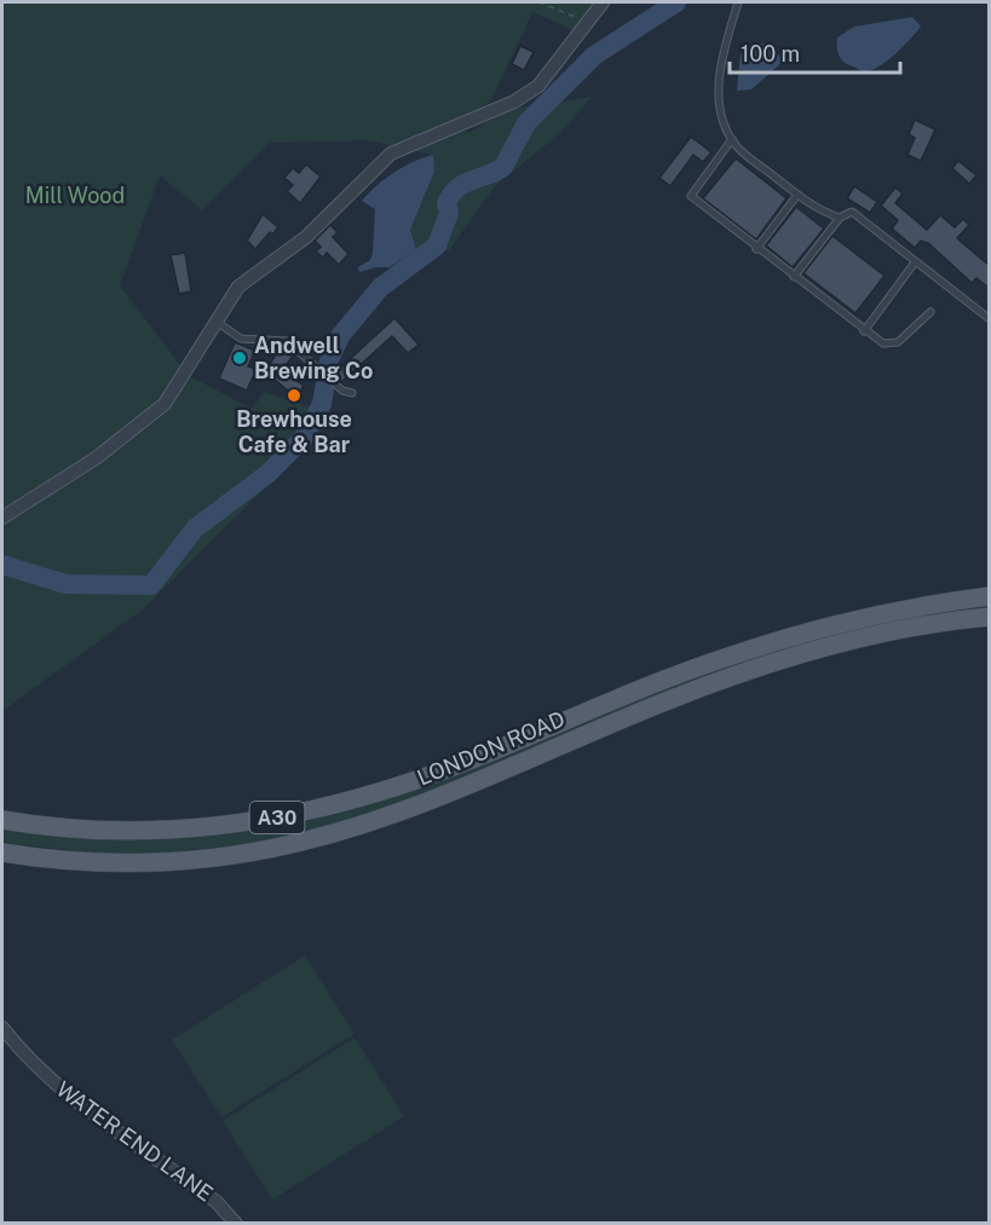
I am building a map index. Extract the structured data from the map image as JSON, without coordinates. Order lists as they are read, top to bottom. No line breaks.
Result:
{"streets":{"main road":["LONDON ROAD","A30"],"street":["WATER END LANE"]},"parks":["Mill Wood"],"places":["Andwell Brewing Co","Brewhouse Cafe & Bar"],"scale_bar":"100 m"}
